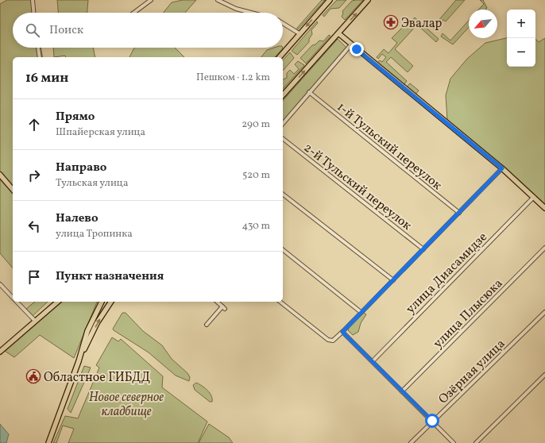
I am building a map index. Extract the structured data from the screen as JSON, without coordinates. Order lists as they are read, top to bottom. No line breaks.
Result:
{"streets":{"street":["1-й Тульский переулок","2-й Тульский переулок","улица Диасамидзе","улица Плысюка","Озёрная улица"]},"parks":["Новое северное кладбище"],"places":{"pharmacy":["Эвалар"],"public building":["Областное ГИБДД"]},"north":"bottom left","page":{"map_buttons":["+","−"],"search":"Поиск","heading":["16 мин","Пешком · 1.2 km"],"list":[["Прямо","Шпайерская улица","290 m"],["Направо","Тульская улица","520 m"],["Налево","улица Тропинка","430 m"],"Пункт назначения"]}}
